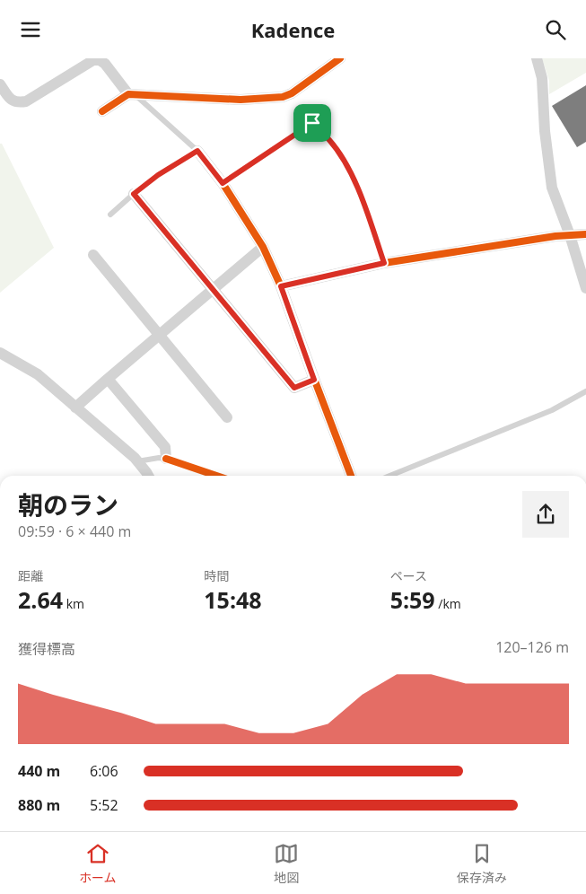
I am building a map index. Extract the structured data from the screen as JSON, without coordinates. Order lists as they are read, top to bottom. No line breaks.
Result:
{"page":{"header":"Kadence","heading":["朝のラン","09:59 · 6 × 440 m"],"stats":[["距離","2.64 km"],["時間","15:48"],["ペース","5:59 /km"]],"chart":["獲得標高","120–126 m"],"list":[{"name":"440 m","note":"6:06"},{"name":"880 m","note":"5:52"}],"tabs":["ホーム","地図","保存済み"]}}
